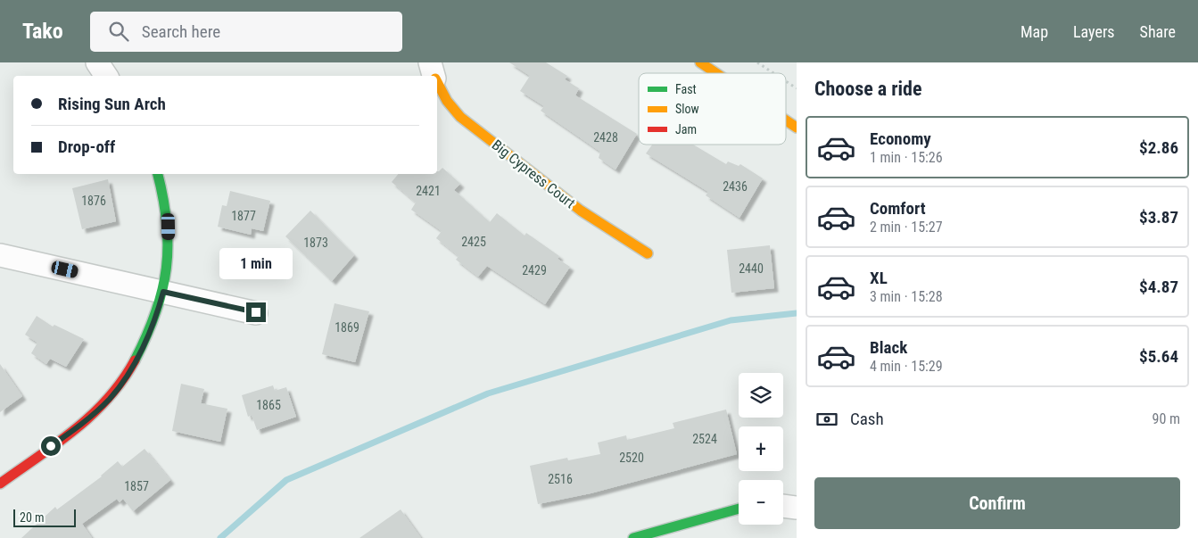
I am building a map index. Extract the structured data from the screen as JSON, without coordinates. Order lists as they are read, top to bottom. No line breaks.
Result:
{"streets":{"street":["Big Cypress Court"]},"house_numbers":["2428","2436","2421","1876","1877","2425","1873","2440","2429","1869","1865","2524","2520","2516","1857"],"legend":["Fast","Slow","Jam"],"scale_bar":"20 m","page":{"header":"Tako","search":"Search here","nav":["Map","Layers","Share"],"heading":"Choose a ride","banner":["Rising Sun Arch","Drop-off"],"list":[{"name":"Economy","note":"1 min · 15:26","value":"$2.86"},{"name":"Comfort","note":"2 min · 15:27","value":"$3.87"},{"name":"XL","note":"3 min · 15:28","value":"$4.87"},{"name":"Black","note":"4 min · 15:29","value":"$5.64"}],"bubble":"1 min","map_buttons":["+","−"],"pay":["Cash","90 m"],"buttons":"Confirm","scale":"20 m"}}
